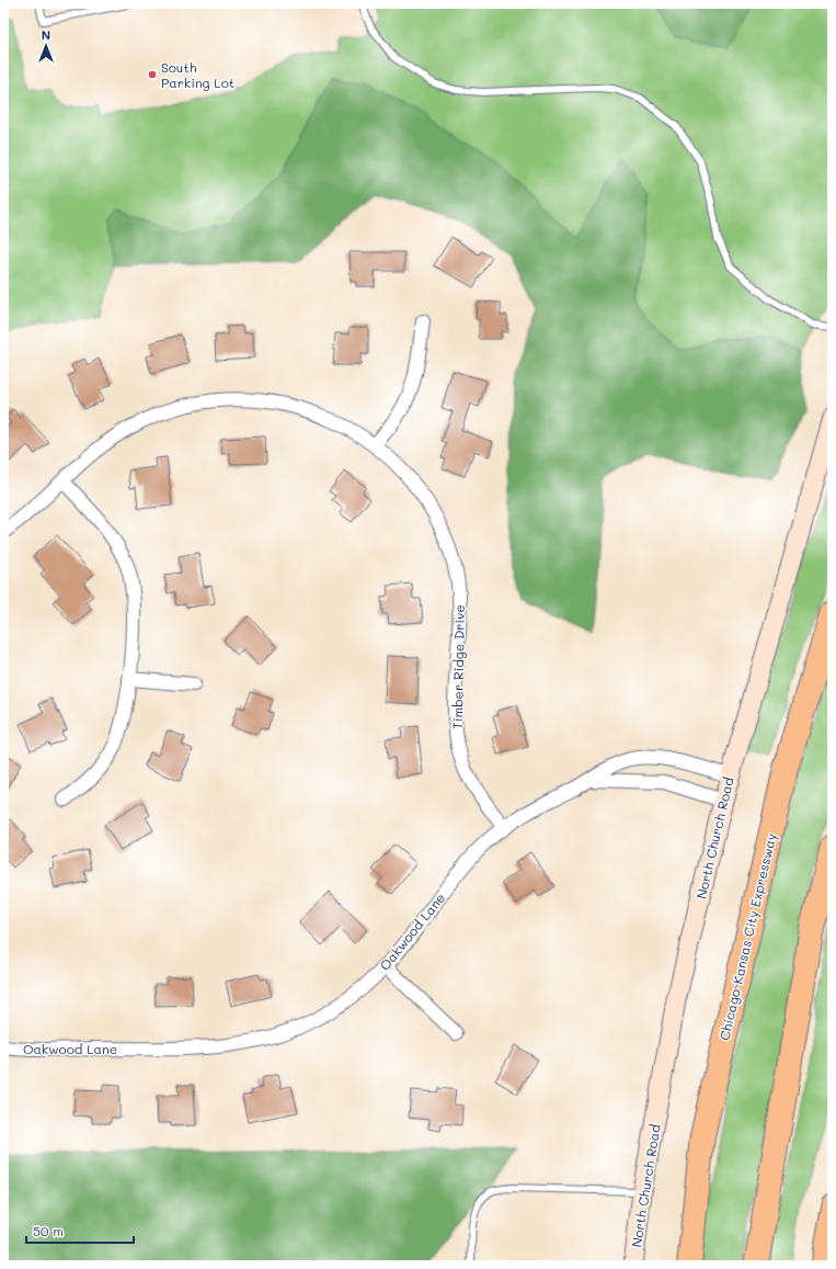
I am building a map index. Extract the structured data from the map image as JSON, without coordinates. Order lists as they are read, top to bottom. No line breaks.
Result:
{"streets":{"highway":["Chicago-Kansas City Expressway"],"main road":["North Church Road"],"street":["Timber Ridge Drive","Oakwood Lane"]},"crossings":[["Timber Ridge Drive","Oakwood Lane"],["North Church Road","Oakwood Lane"]],"places":["South Parking Lot"],"scale_bar":"50 m","north":"top"}
